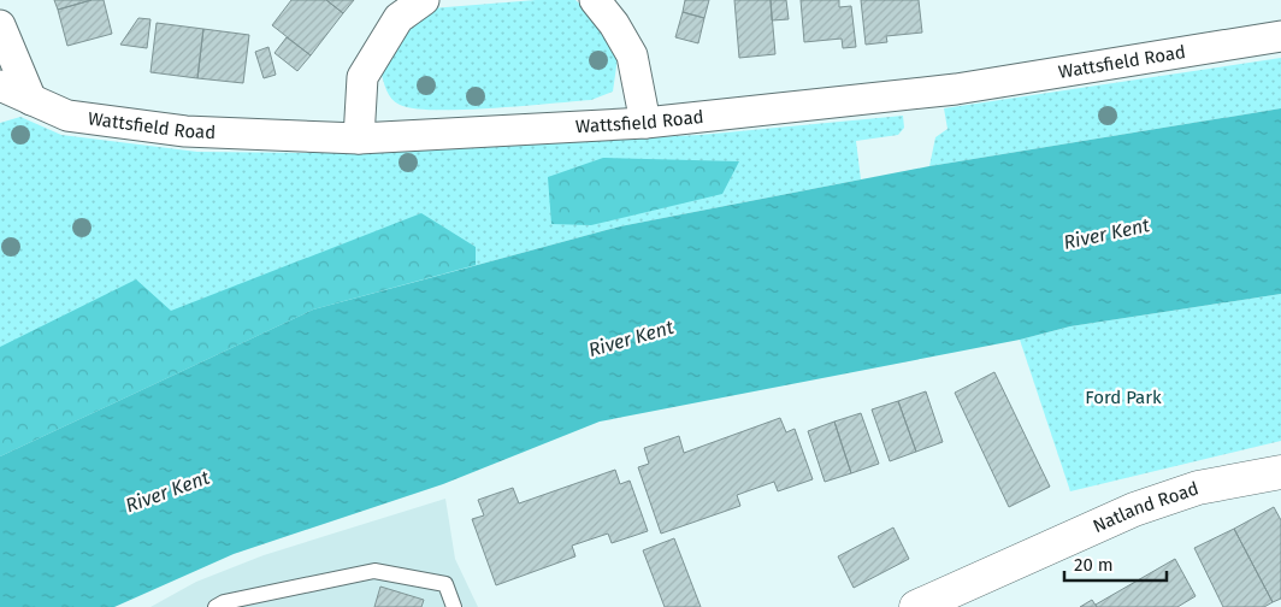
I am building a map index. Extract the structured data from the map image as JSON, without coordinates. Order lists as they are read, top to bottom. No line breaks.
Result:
{"streets":{"street":["Wattsfield Road","Natland Road"]},"water":["River Kent"],"parks":["Ford Park"],"scale_bar":"20 m"}
